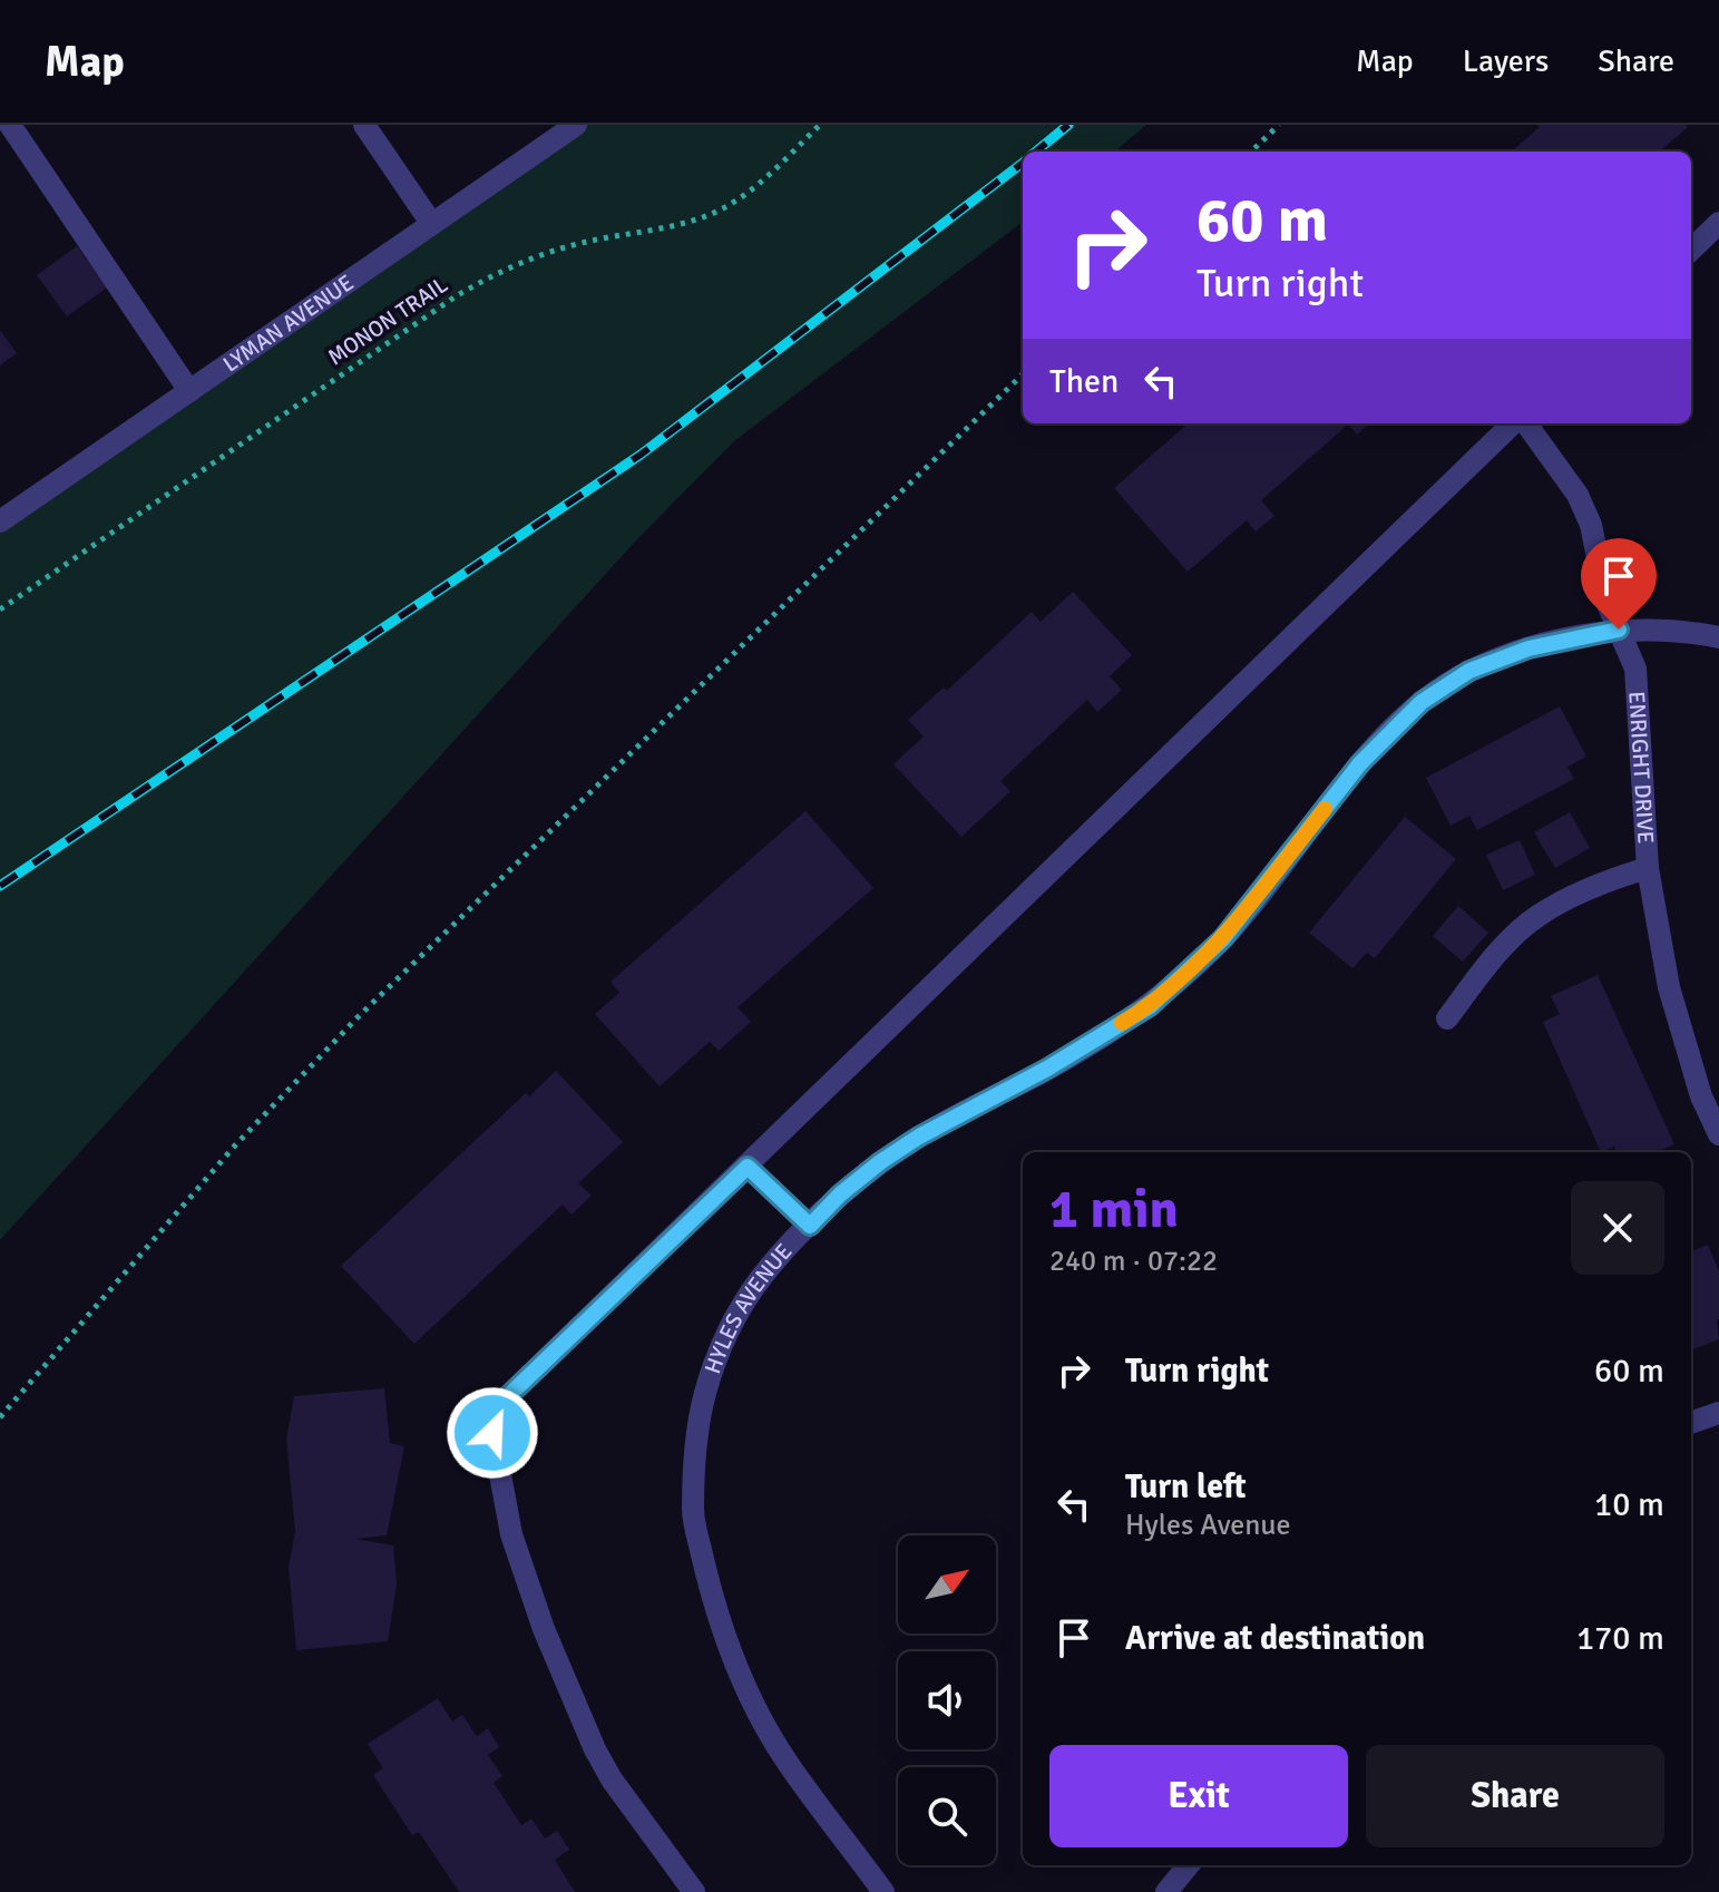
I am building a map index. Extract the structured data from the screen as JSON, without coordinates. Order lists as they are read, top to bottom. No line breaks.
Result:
{"streets":{"street":["LYMAN AVENUE","ENRIGHT DRIVE","HYLES AVENUE"],"path":["MONON TRAIL"]},"crossings":[["ENRIGHT DRIVE","HYLES AVENUE"]],"north":"top right","page":{"header":"Map","nav":["Map","Layers","Share"],"turn":["60 m","Turn right"],"then":"Then","heading":["1 min","240 m · 07:22"],"list":[{"name":"Turn right","value":"60 m"},{"name":"Turn left","note":"Hyles Avenue","value":"10 m"},{"name":"Arrive at destination","value":"170 m"}],"buttons":["Exit","Share"]}}
